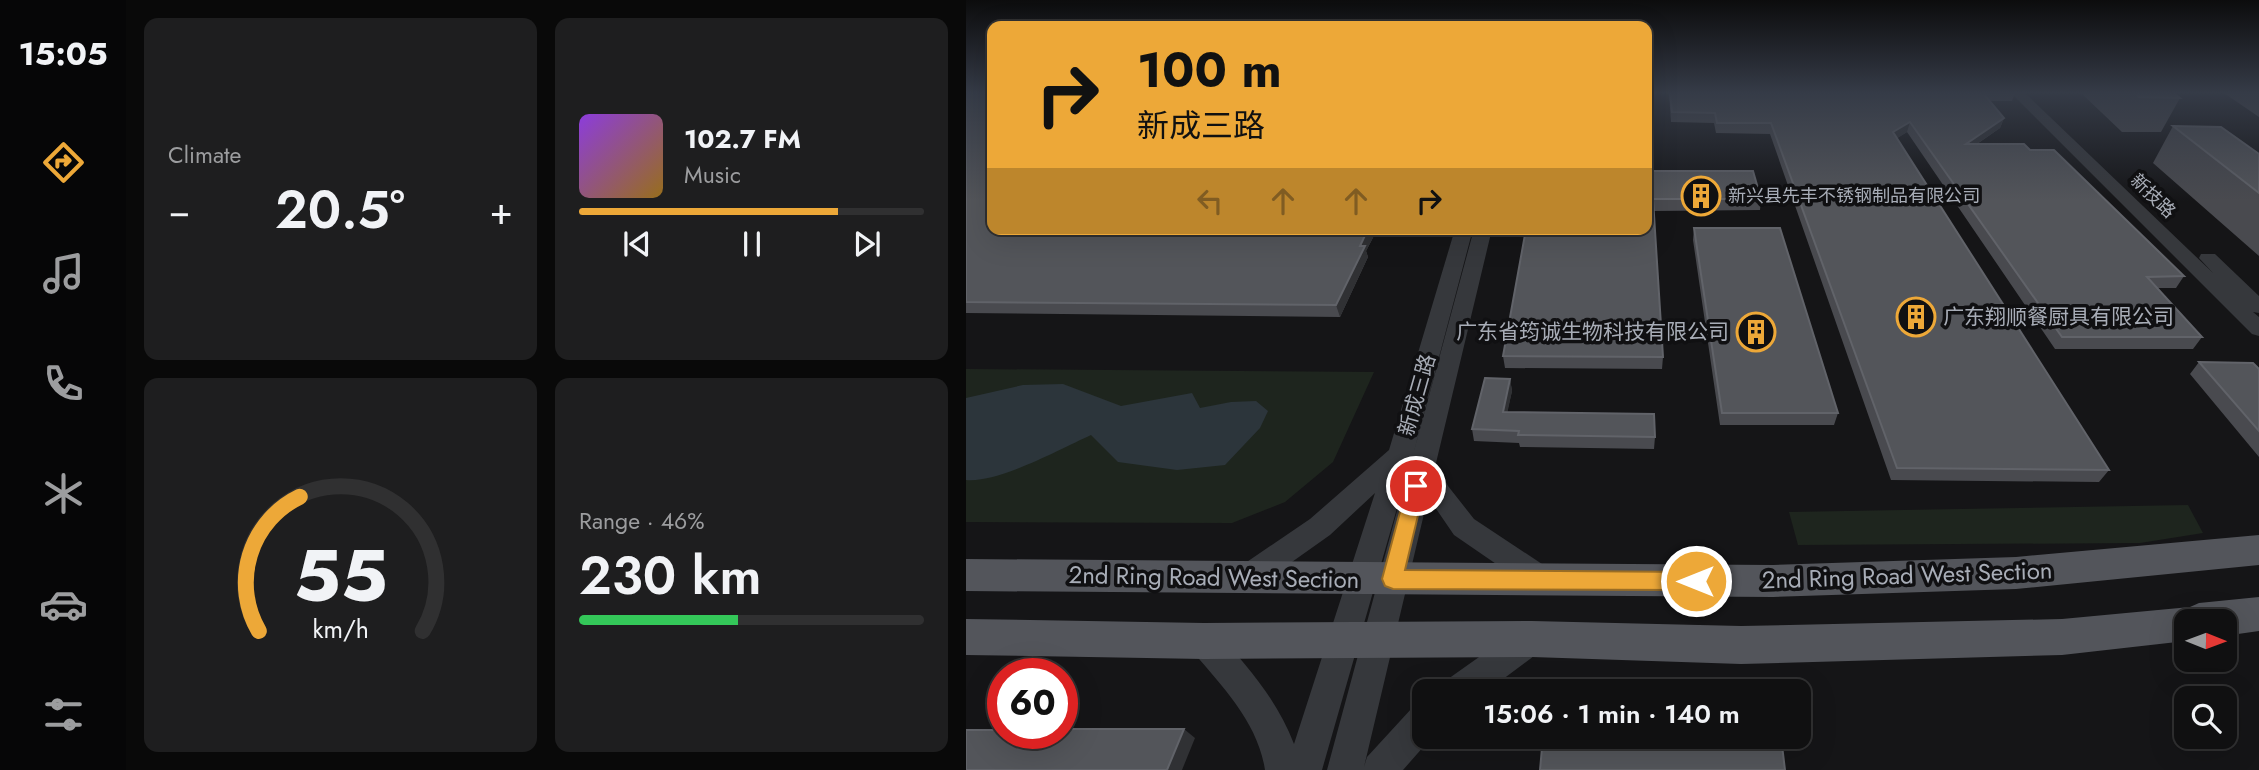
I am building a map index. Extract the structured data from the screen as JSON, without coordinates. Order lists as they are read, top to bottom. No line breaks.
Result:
{"streets":{"main road":["2nd Ring Road West Section"],"street":["新技路","新成三路"]},"crossings":[["新成三路","2nd Ring Road West Section"]],"places":{"building":["新兴县先丰不锈钢制品有限公司","广东翔顺餐厨具有限公司","广东省筠诚生物科技有限公司"]},"north":"right","page":{"tabs":"15:05","tile":["Climate",["Range · 46%","230 km"]],"turn":["100 m","新成三路"],"song":["102.7 FM","Music"],"heat":["−","20.5°","+"],"limit":"60","trip":"15:06 · 1 min · 140 m","gauge":["55","km/h"]}}
